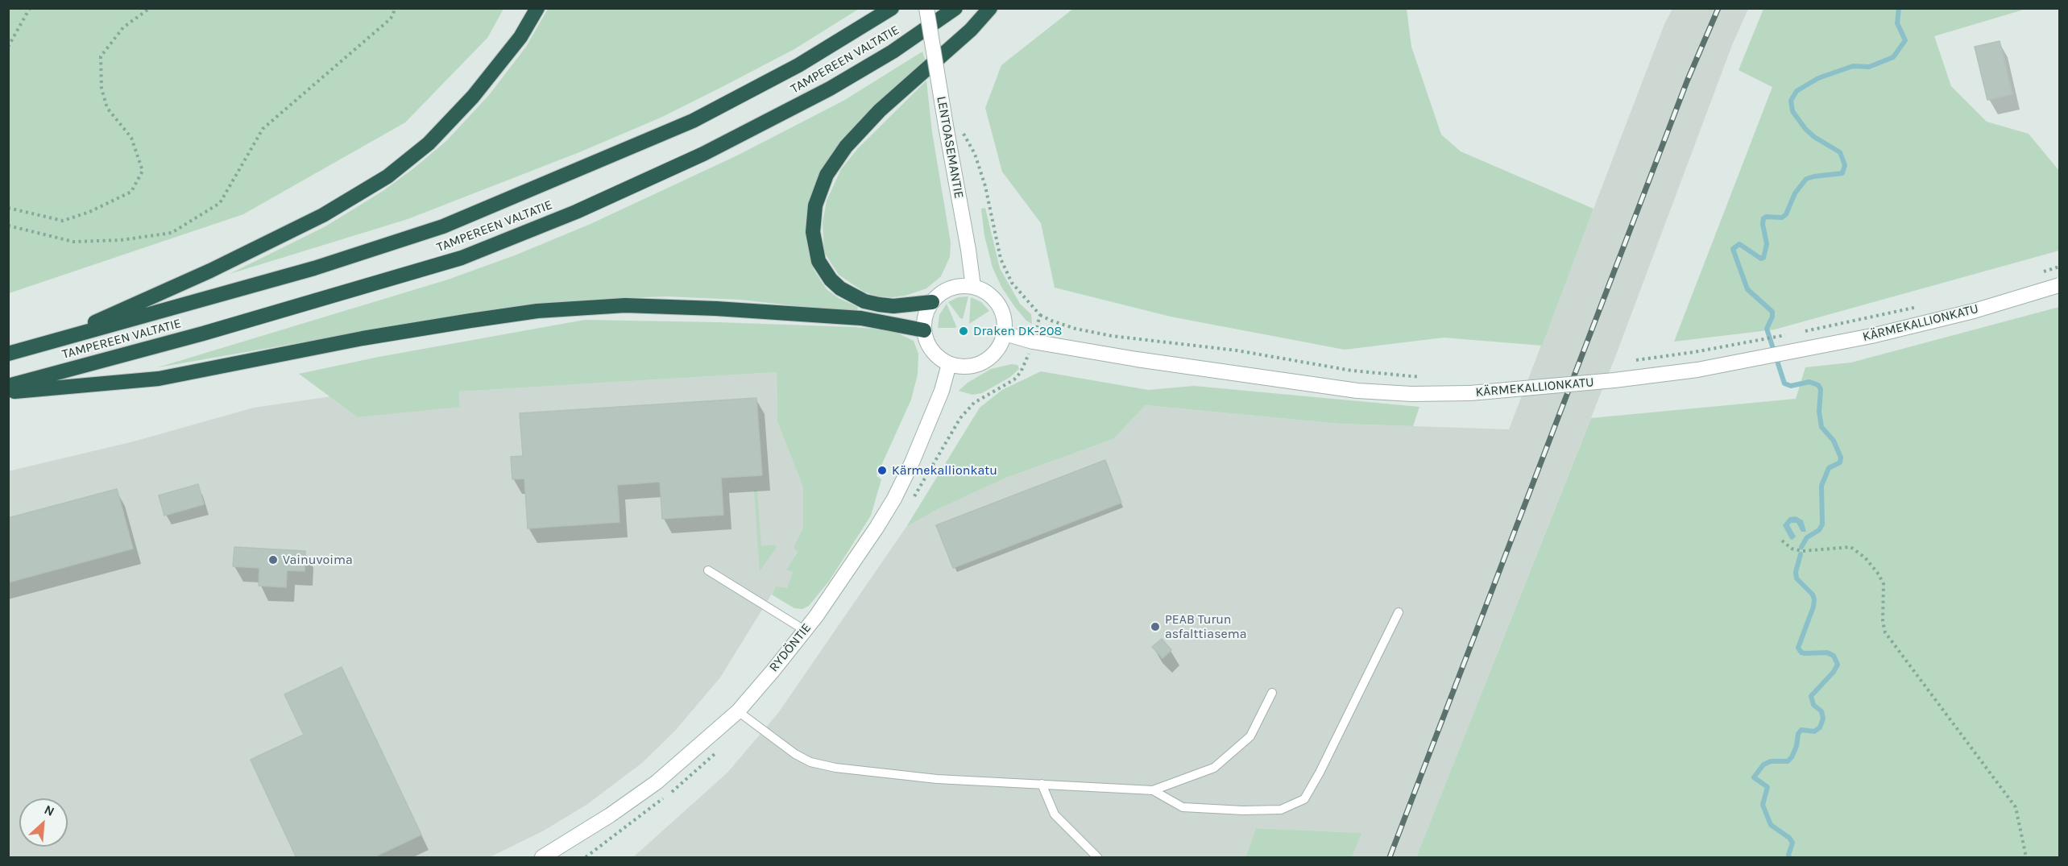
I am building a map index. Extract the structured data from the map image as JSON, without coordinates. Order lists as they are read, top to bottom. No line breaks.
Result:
{"streets":{"highway":["TAMPEREEN VALTATIE"],"street":["LENTOASEMANTIE","KÄRMEKALLIONKATU","RYDÖNTIE"]},"crossings":[["LENTOASEMANTIE","KÄRMEKALLIONKATU"],["LENTOASEMANTIE","RYDÖNTIE"],["KÄRMEKALLIONKATU","RYDÖNTIE"]],"places":["Draken DK-208","Kärmekallionkatu","Vainuvoima","PEAB Turun asfalttiasema"],"north":"top right"}
